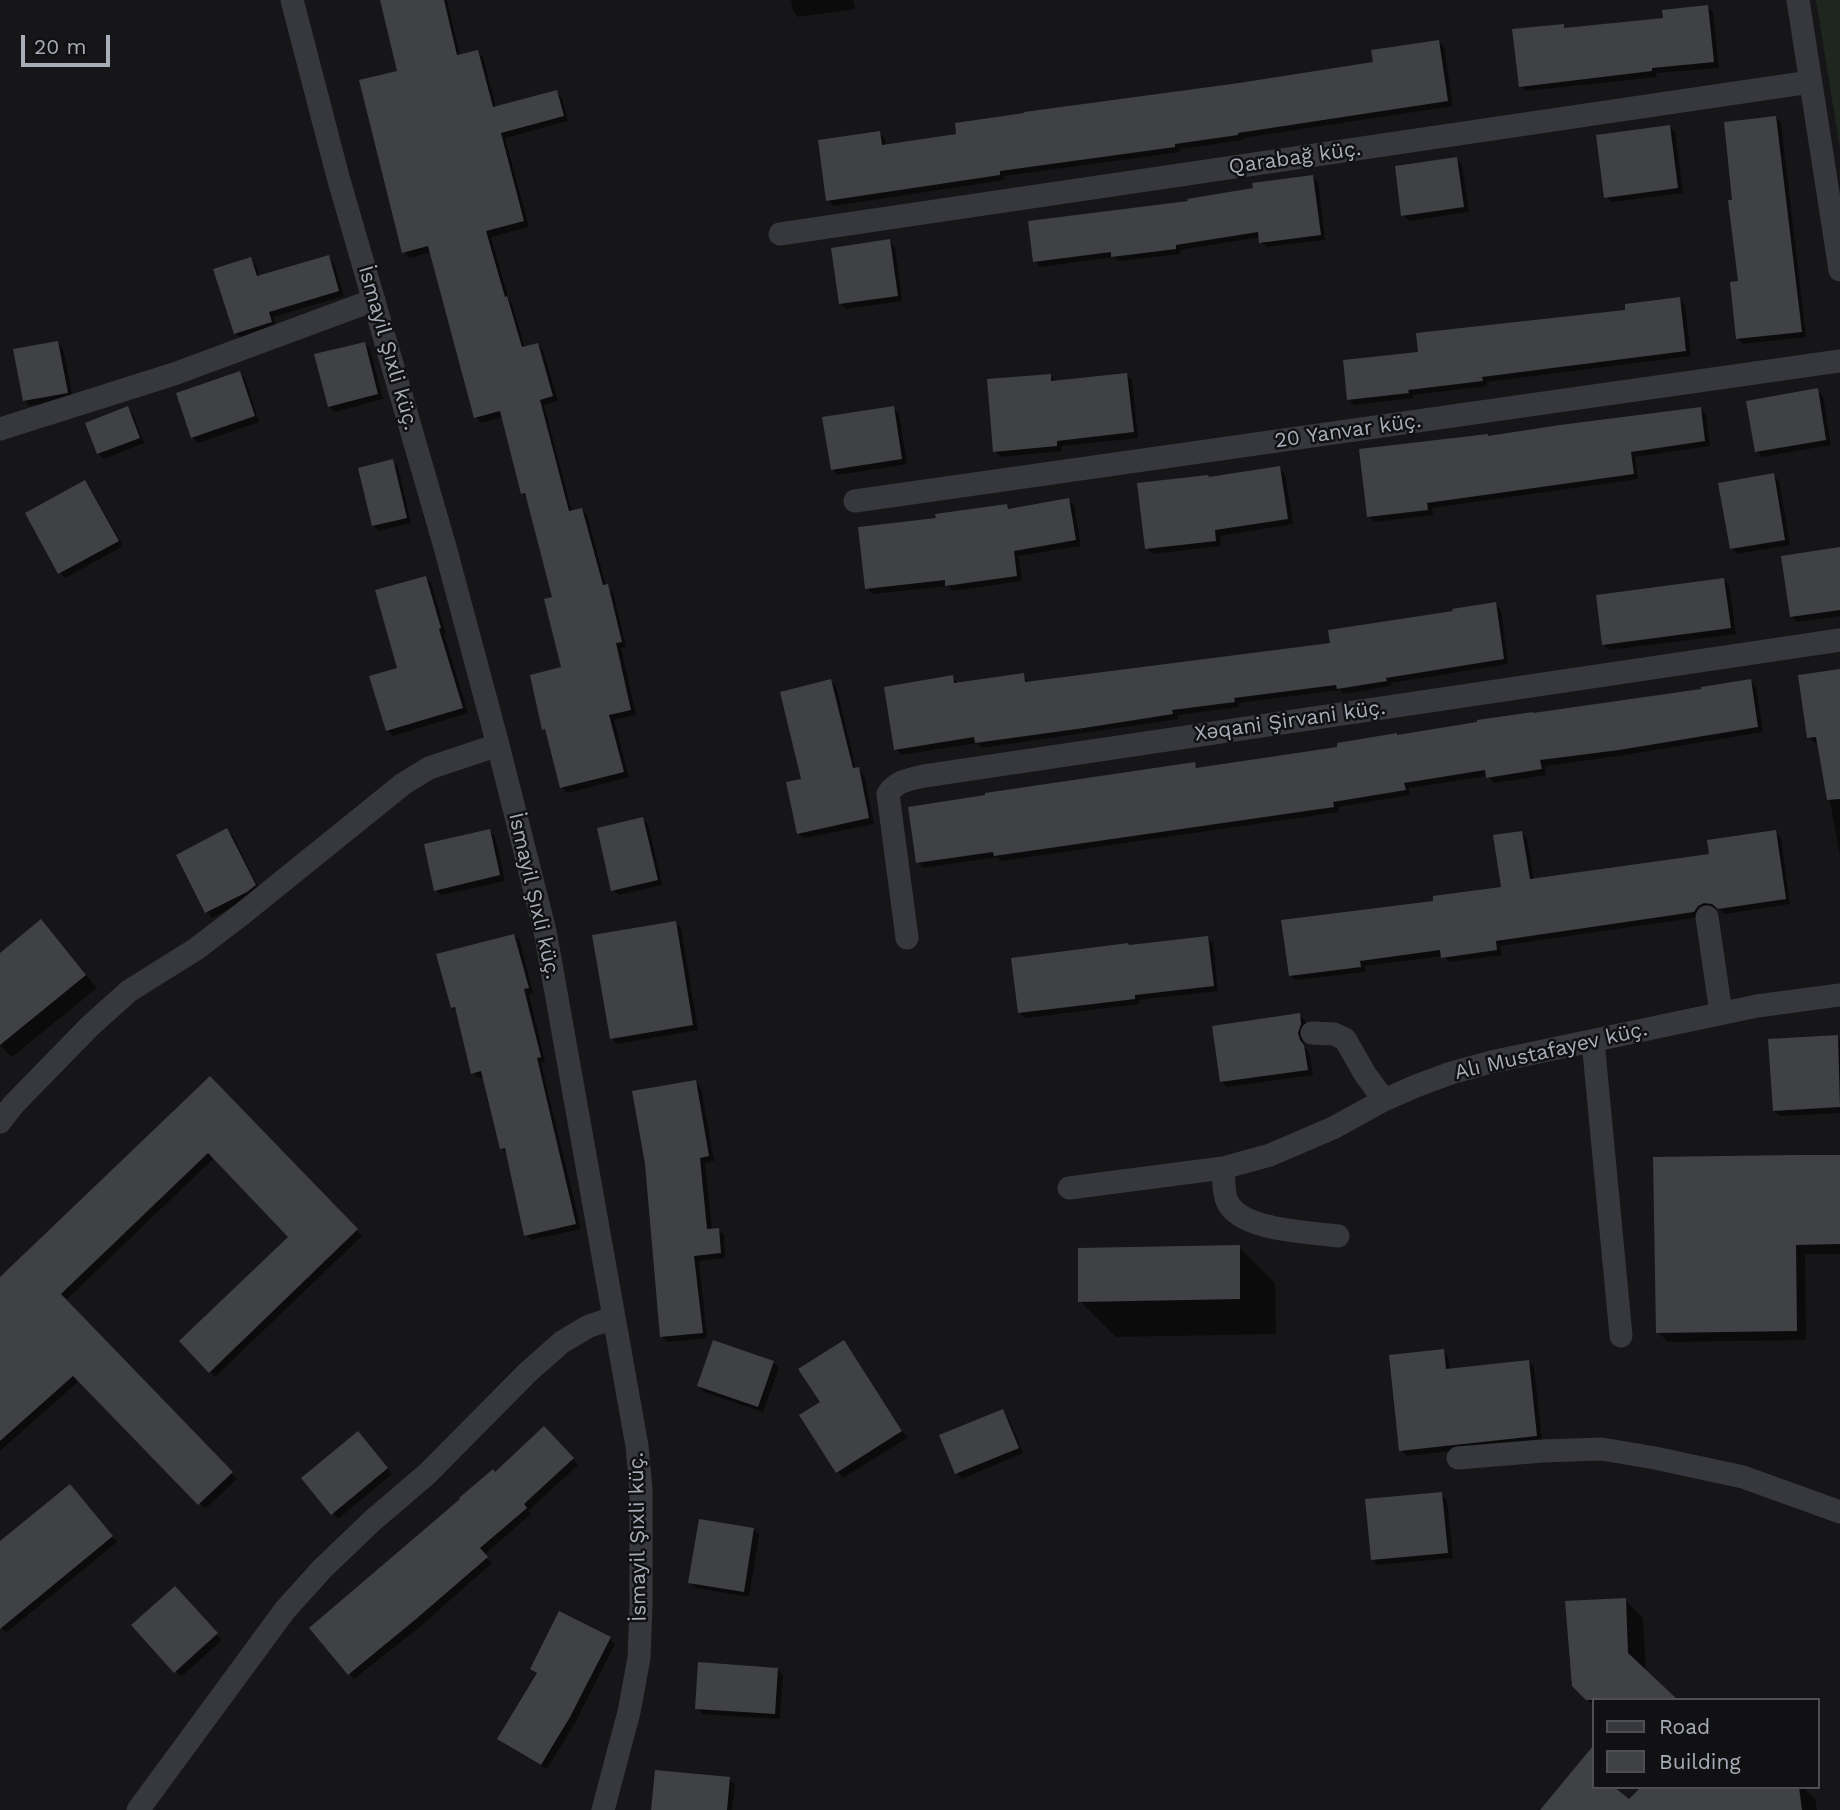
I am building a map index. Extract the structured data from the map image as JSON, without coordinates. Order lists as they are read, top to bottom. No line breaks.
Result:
{"streets":{"street":["Qarabağ küç.","İsmayil Şıxli küç.","20 Yanvar küç.","Xəqani Şirvani küç.","Alı Mustafayev küç."]},"legend":["Road","Building"],"scale_bar":"20 m"}
